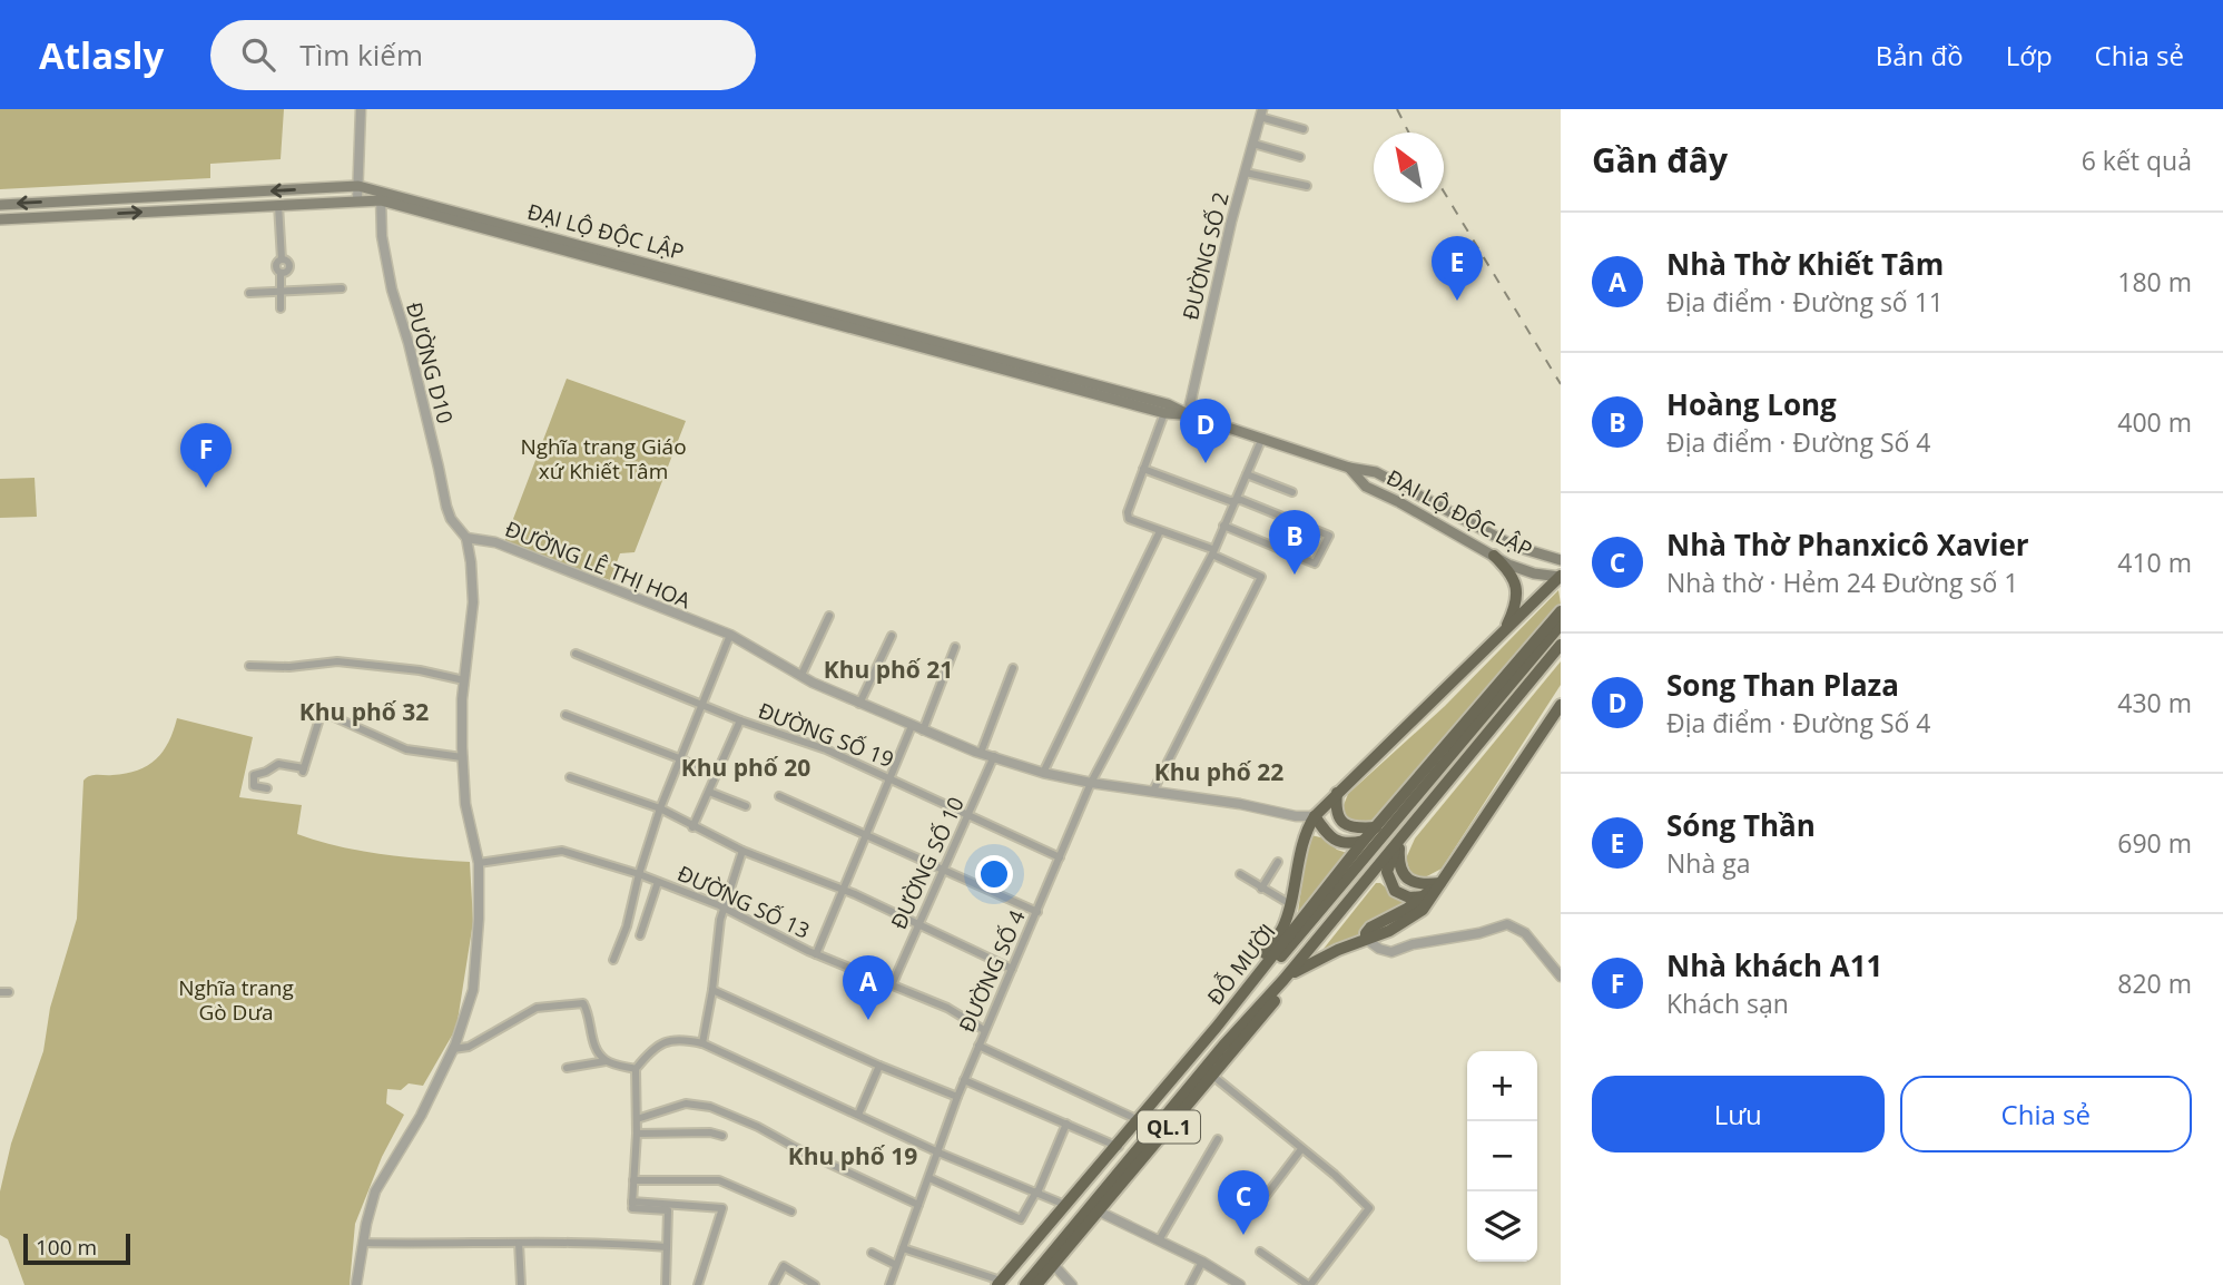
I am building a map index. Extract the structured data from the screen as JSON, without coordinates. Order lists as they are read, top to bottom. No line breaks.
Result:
{"streets":{"highway":["ĐỖ MƯỜI","QL.1"],"main road":["ĐẠI LỘ ĐỘC LẬP"],"street":["ĐƯỜNG SỐ 2","ĐƯỜNG D10","ĐƯỜNG LÊ THỊ HOA","ĐƯỜNG SỐ 19","ĐƯỜNG SỐ 10","ĐƯỜNG SỐ 13","ĐƯỜNG SỐ 4"]},"crossings":[["ĐẠI LỘ ĐỘC LẬP","ĐƯỜNG SỐ 2"],["ĐẠI LỘ ĐỘC LẬP","ĐƯỜNG D10"],["ĐẠI LỘ ĐỘC LẬP","ĐƯỜNG SỐ 4"],["ĐƯỜNG D10","ĐƯỜNG LÊ THỊ HOA"],["ĐƯỜNG LÊ THỊ HOA","ĐƯỜNG SỐ 10"],["ĐƯỜNG LÊ THỊ HOA","ĐƯỜNG SỐ 4"],["ĐƯỜNG SỐ 19","ĐƯỜNG SỐ 10"],["ĐƯỜNG SỐ 19","ĐƯỜNG SỐ 4"],["ĐƯỜNG SỐ 10","ĐƯỜNG SỐ 13"],["ĐƯỜNG SỐ 13","ĐƯỜNG SỐ 4"],["ĐỖ MƯỜI","QL.1"]],"districts":["Khu phố 21","Khu phố 32","Khu phố 20","Khu phố 22","Khu phố 19"],"parks":["Nghĩa trang Giáo xứ Khiết Tâm","Nghĩa trang Gò Dưa"],"scale_bar":"100 m","north":"top left","page":{"header":"Atlasly","search":"Tìm kiếm","nav":["Bản đồ","Lớp","Chia sẻ"],"heading":["Gần đây","6 kết quả"],"list":[{"mark":"A","name":"Nhà Thờ Khiết Tâm","note":"Địa điểm · Đường số 11","value":"180 m"},{"mark":"B","name":"Hoàng Long","note":"Địa điểm · Đường Số 4","value":"400 m"},{"mark":"C","name":"Nhà Thờ Phanxicô Xavier","note":"Nhà thờ · Hẻm 24 Đường số 1","value":"410 m"},{"mark":"D","name":"Song Than Plaza","note":"Địa điểm · Đường Số 4","value":"430 m"},{"mark":"E","name":"Sóng Thần","note":"Nhà ga","value":"690 m"},{"mark":"F","name":"Nhà khách A11","note":"Khách sạn","value":"820 m"}],"pins":["E","D","F","B","A","C"],"map_buttons":["+","−"],"buttons":["Lưu","Chia sẻ"],"scale":"100 m"}}
